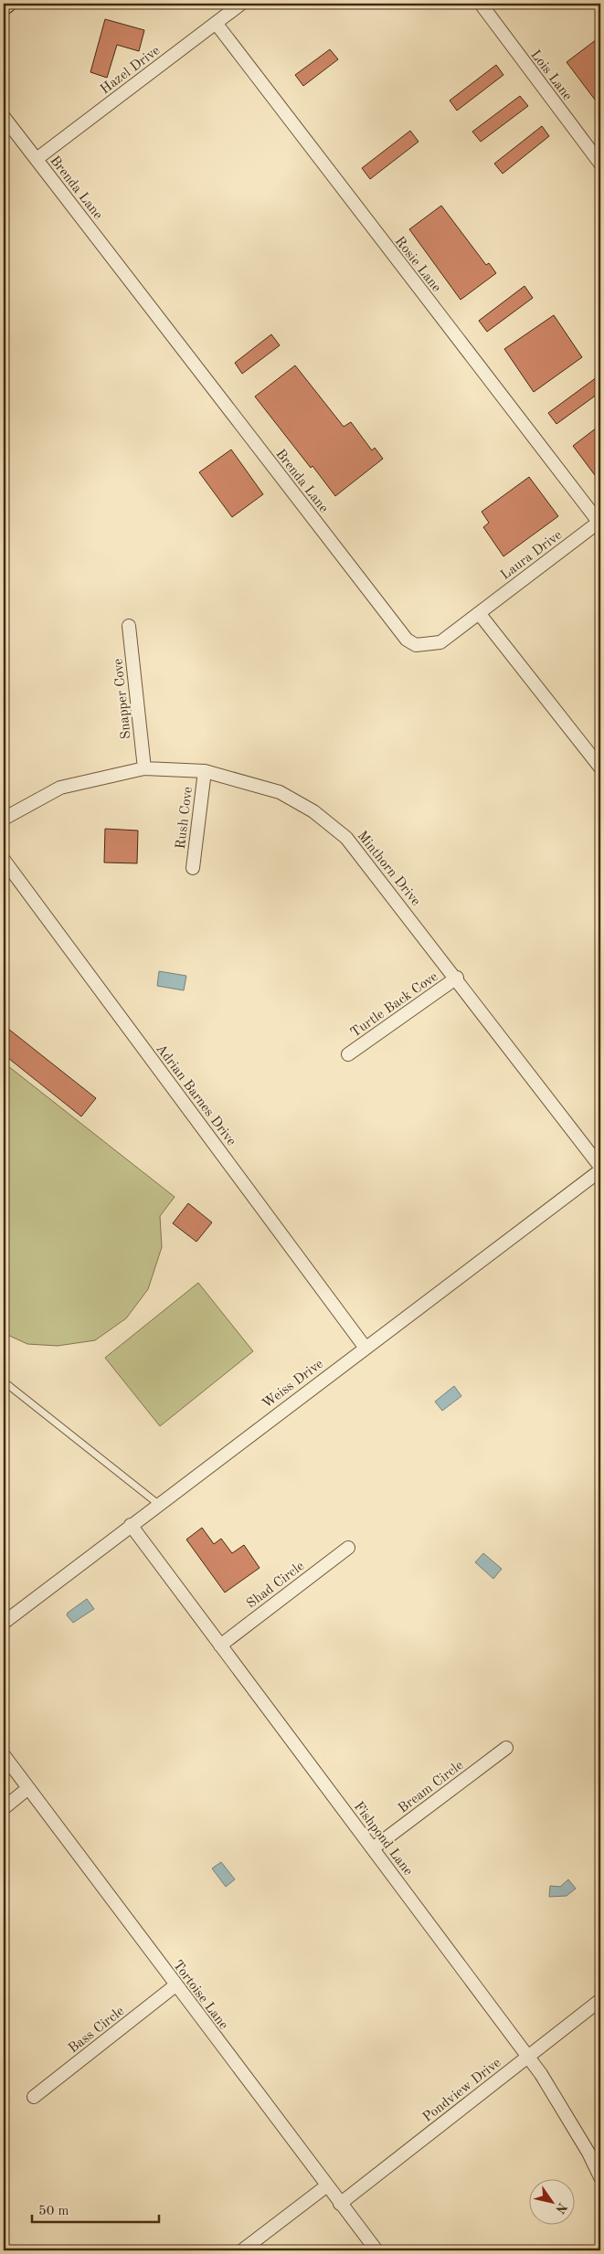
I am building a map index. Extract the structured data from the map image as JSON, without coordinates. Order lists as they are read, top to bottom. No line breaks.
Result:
{"streets":{"street":["Hazel Drive","Lois Lane","Brenda Lane","Rosie Lane","Laura Drive","Snapper Cove","Rush Cove","Minthorn Drive","Turtle Back Cove","Adrian Barnes Drive","Weiss Drive","Shad Circle","Bream Circle","Fishpond Lane","Tortoise Lane","Bass Circle","Pondview Drive"]},"crossings":[["Hazel Drive","Brenda Lane"],["Hazel Drive","Rosie Lane"],["Brenda Lane","Laura Drive"],["Rosie Lane","Laura Drive"],["Snapper Cove","Minthorn Drive"],["Rush Cove","Minthorn Drive"],["Minthorn Drive","Turtle Back Cove"],["Adrian Barnes Drive","Weiss Drive"],["Weiss Drive","Fishpond Lane"],["Shad Circle","Fishpond Lane"],["Bream Circle","Fishpond Lane"],["Fishpond Lane","Pondview Drive"],["Tortoise Lane","Bass Circle"],["Tortoise Lane","Pondview Drive"]],"scale_bar":"50 m","north":"bottom right"}
